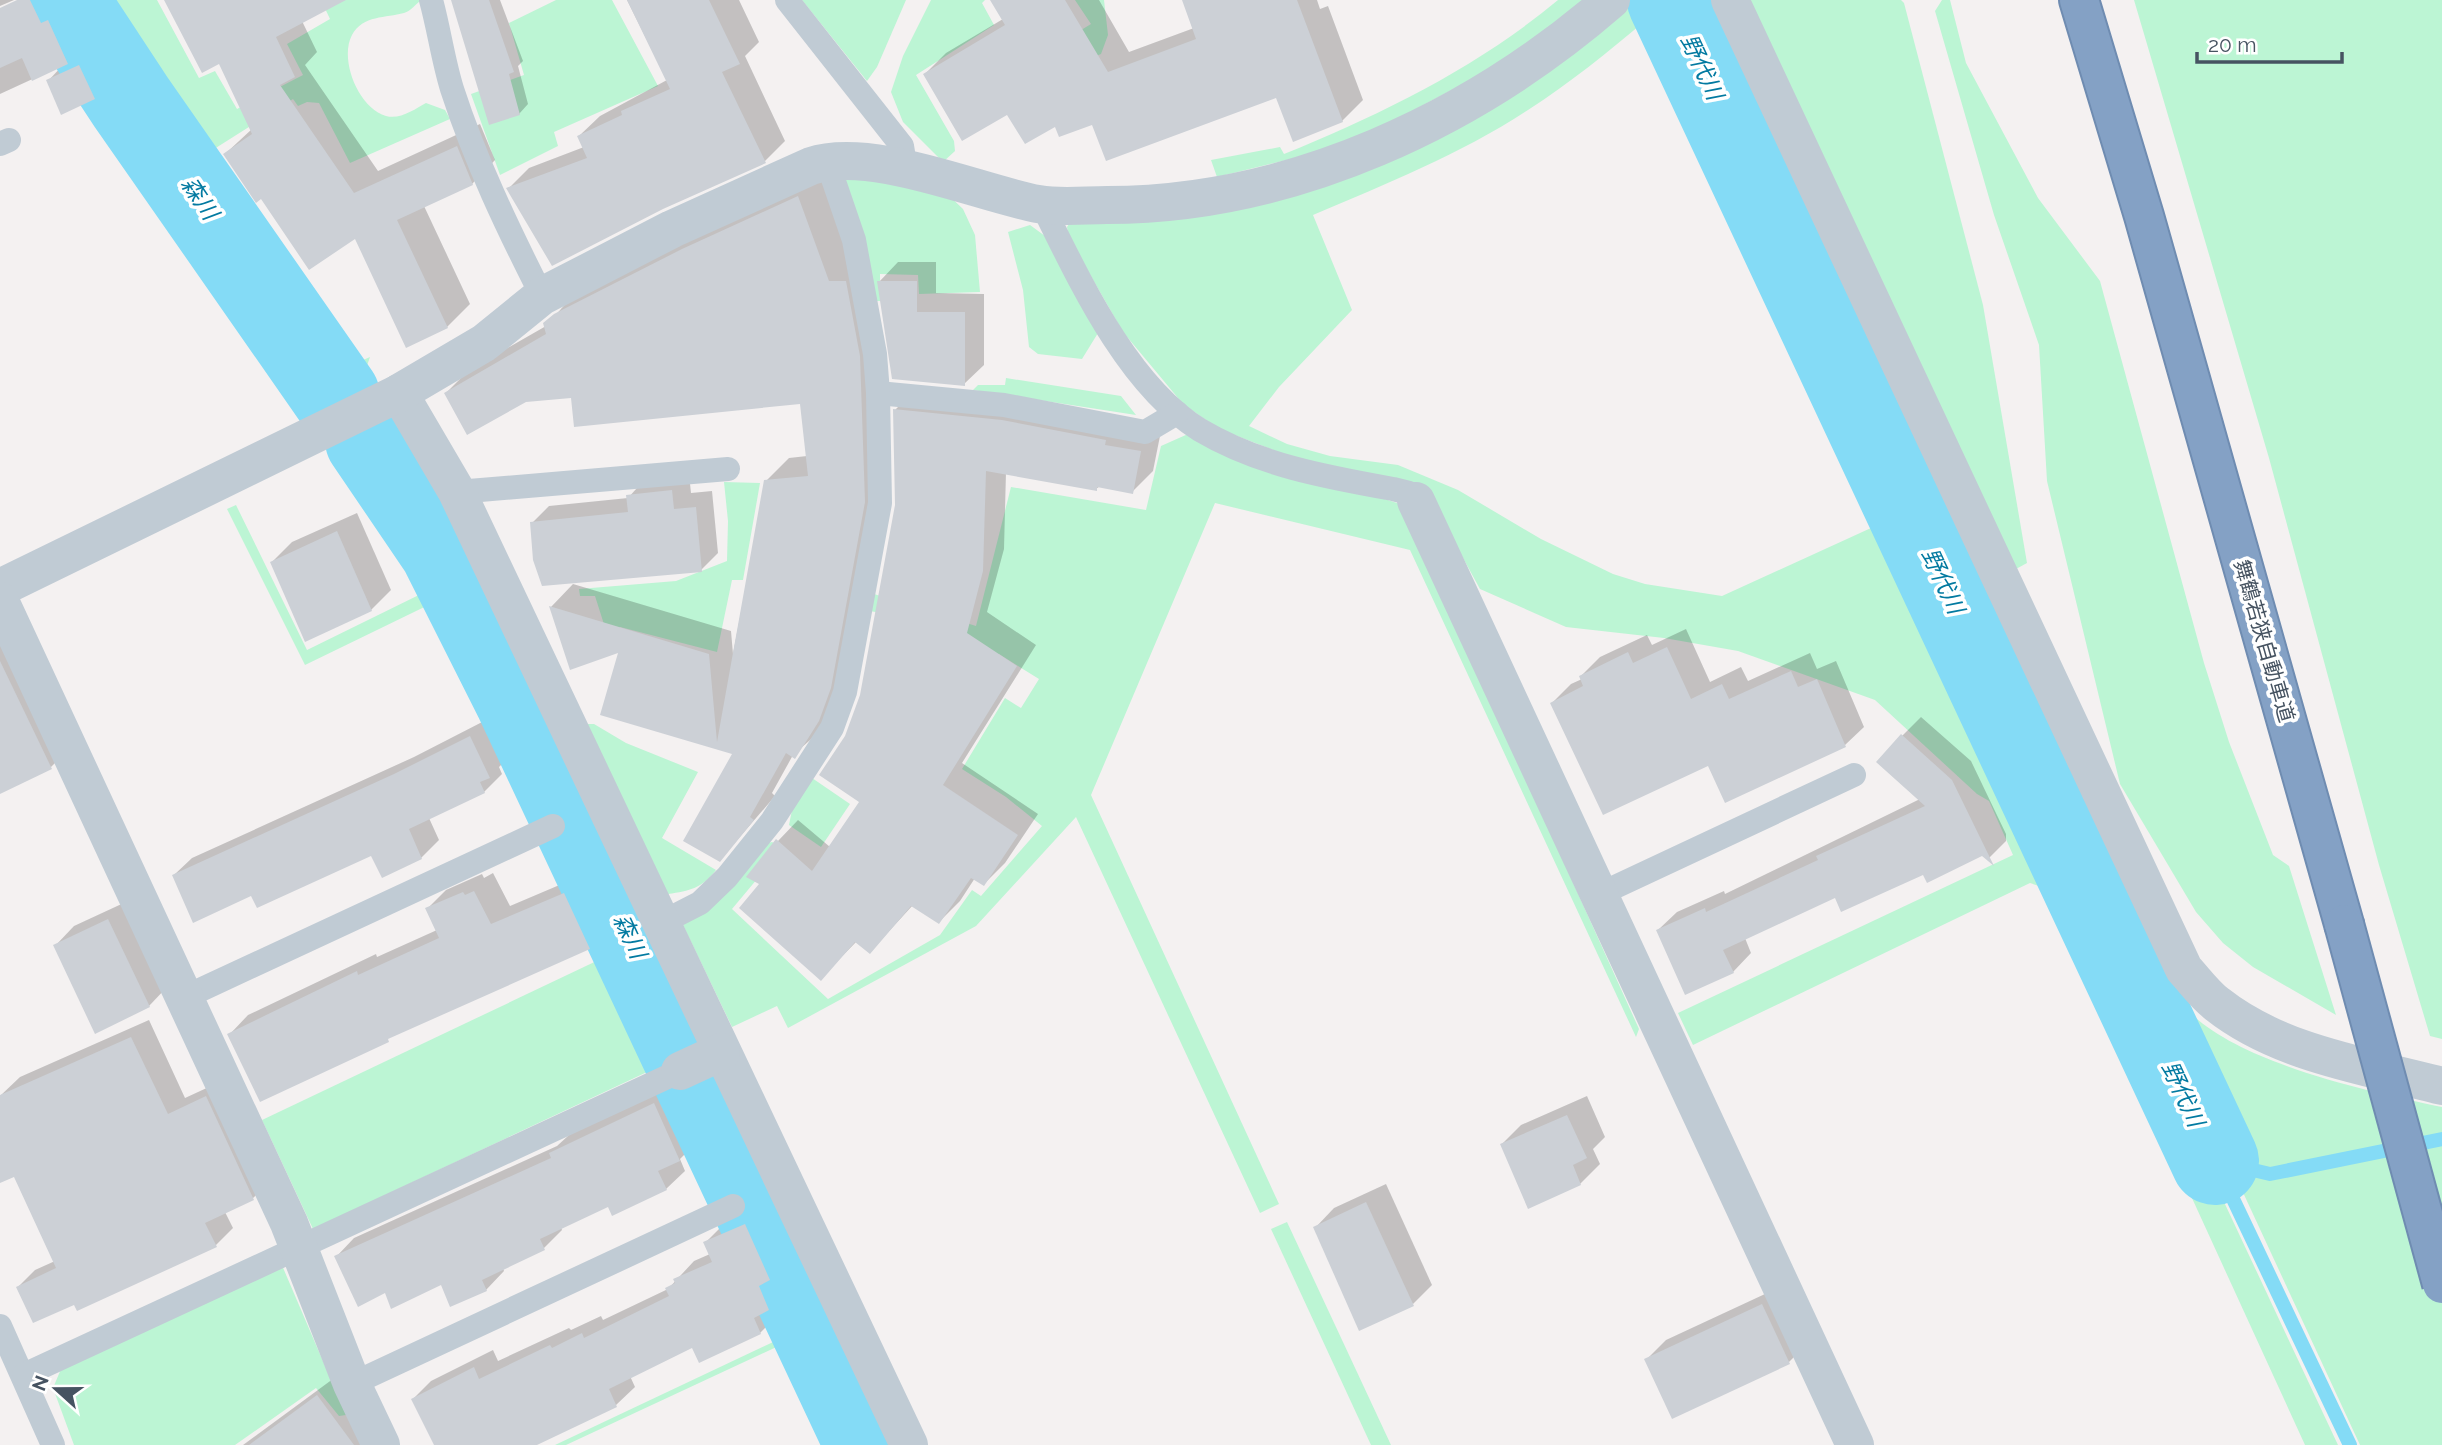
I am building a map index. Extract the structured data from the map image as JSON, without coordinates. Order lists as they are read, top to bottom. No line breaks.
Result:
{"streets":{"highway":["舞鶴若狭自動車道"]},"water":["野代川","森川"],"scale_bar":"20 m","north":"left"}
